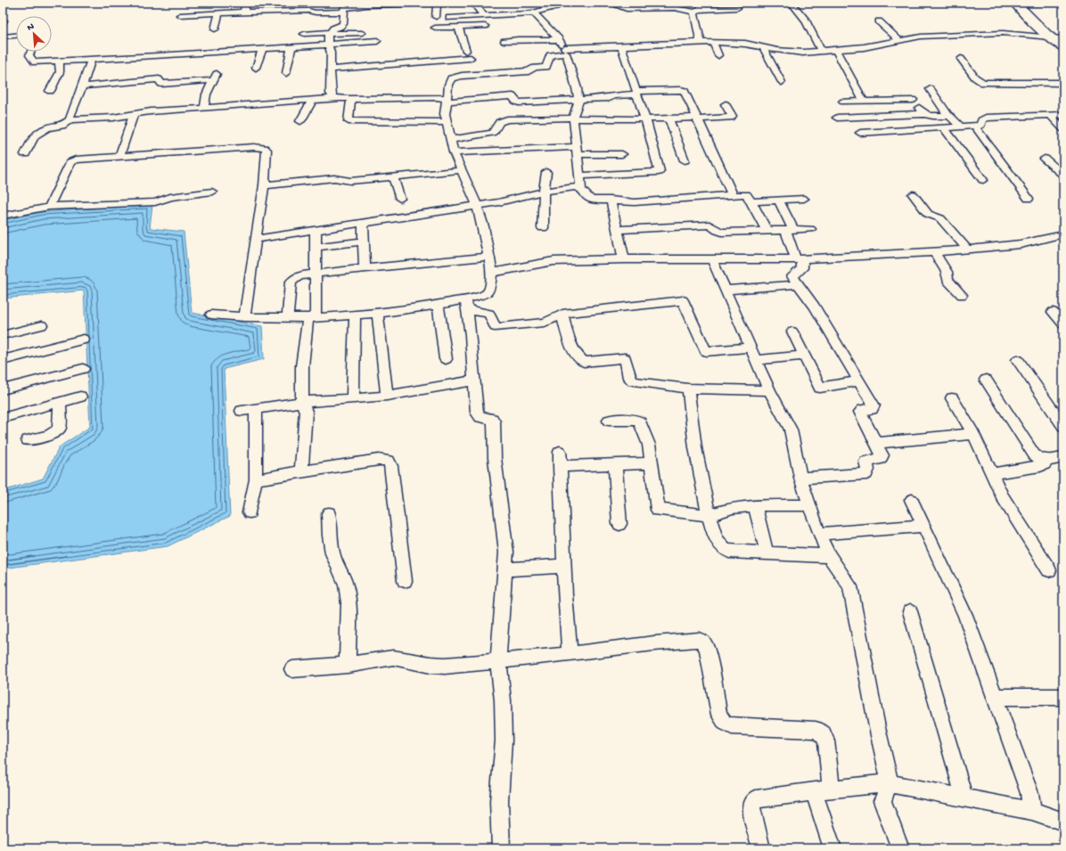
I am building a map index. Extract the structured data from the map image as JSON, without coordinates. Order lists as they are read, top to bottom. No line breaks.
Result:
{"north":"top left"}
